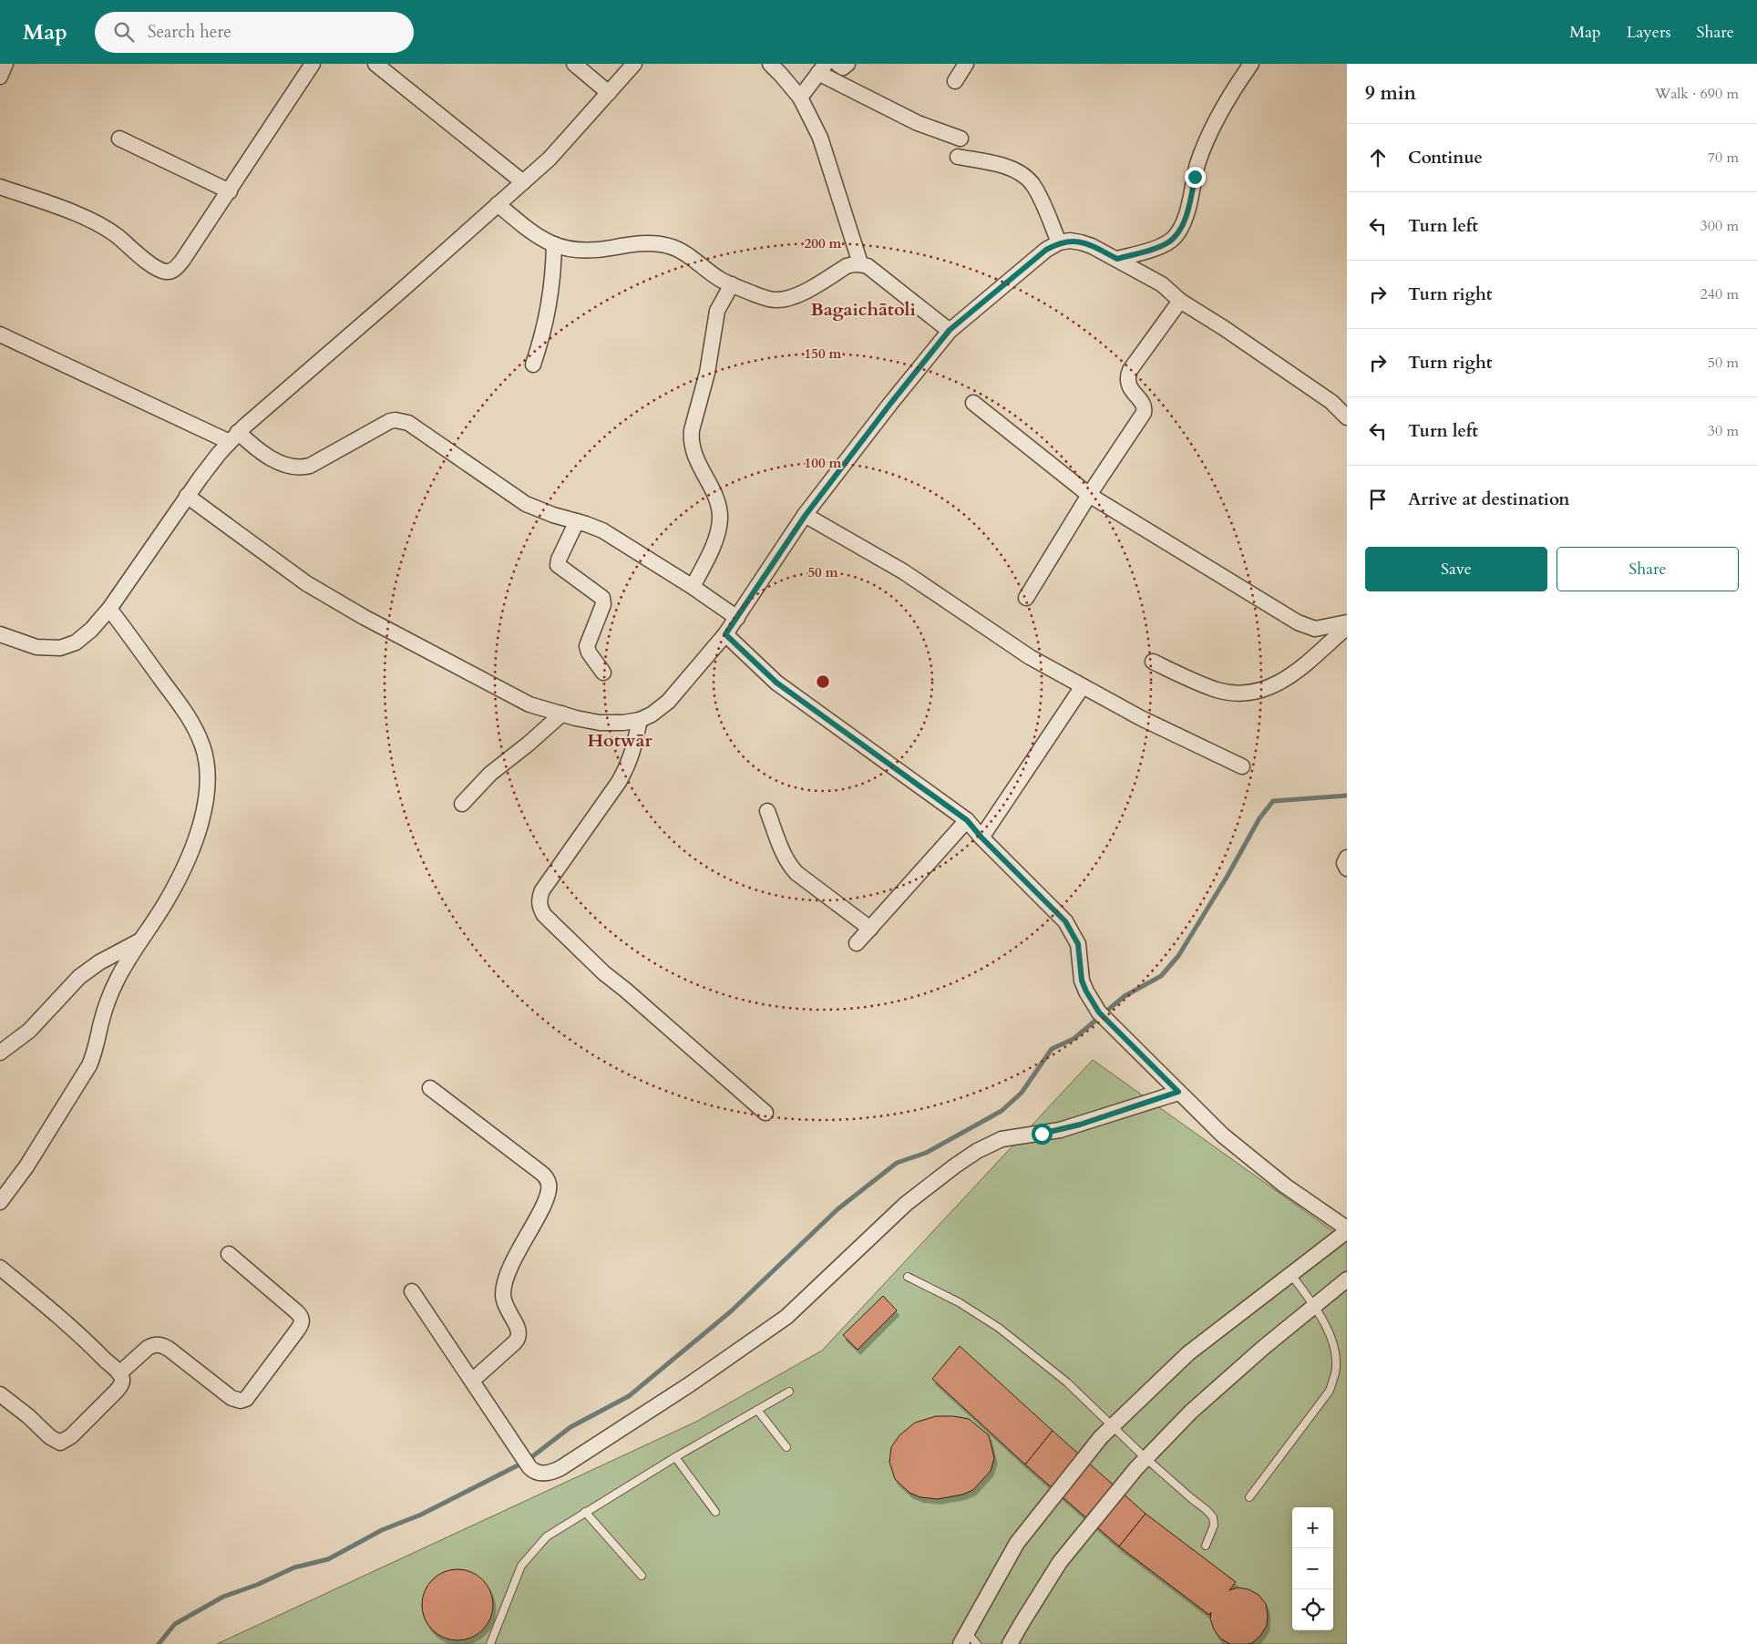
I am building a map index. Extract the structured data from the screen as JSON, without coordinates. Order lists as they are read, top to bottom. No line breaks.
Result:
{"districts":["Bagaichātoli","Hotwār"],"page":{"header":"Map","search":"Search here","nav":["Map","Layers","Share"],"heading":["9 min","Walk · 690 m"],"list":[["Continue","70 m"],["Turn left","300 m"],["Turn right","240 m"],["Turn right","50 m"],["Turn left","30 m"],"Arrive at destination"],"buttons":["Save","Share"],"map_buttons":["+","−"]},"rings":["200 m","150 m","100 m","50 m"]}
